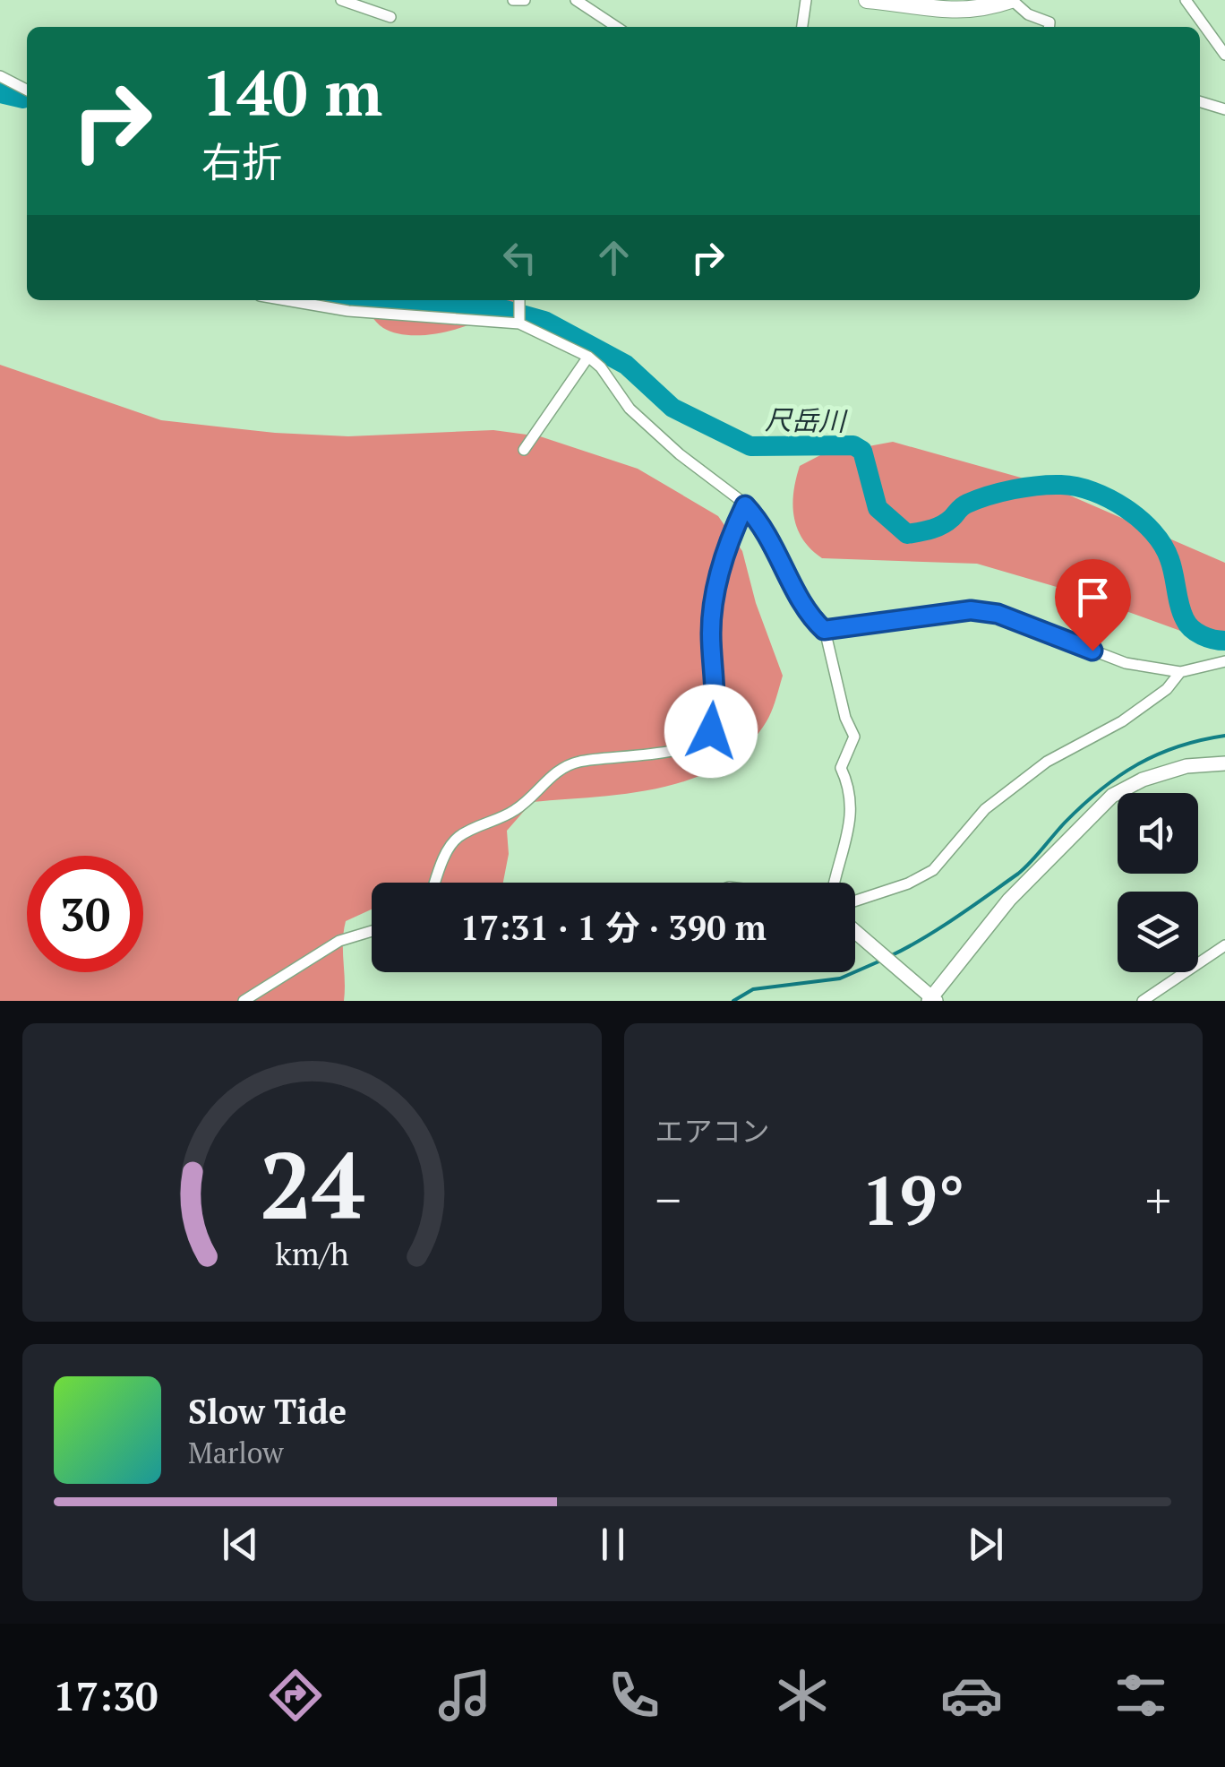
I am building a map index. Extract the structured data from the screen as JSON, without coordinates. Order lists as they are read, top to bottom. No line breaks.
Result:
{"water":["尺岳川"],"page":{"turn":["140 m","右折"],"limit":"30","trip":"17:31 · 1 分 · 390 m","tile":"エアコン","heat":["−","19°","+"],"song":["Slow Tide","Marlow"],"tabs":"17:30","gauge":["24","km/h"]}}
